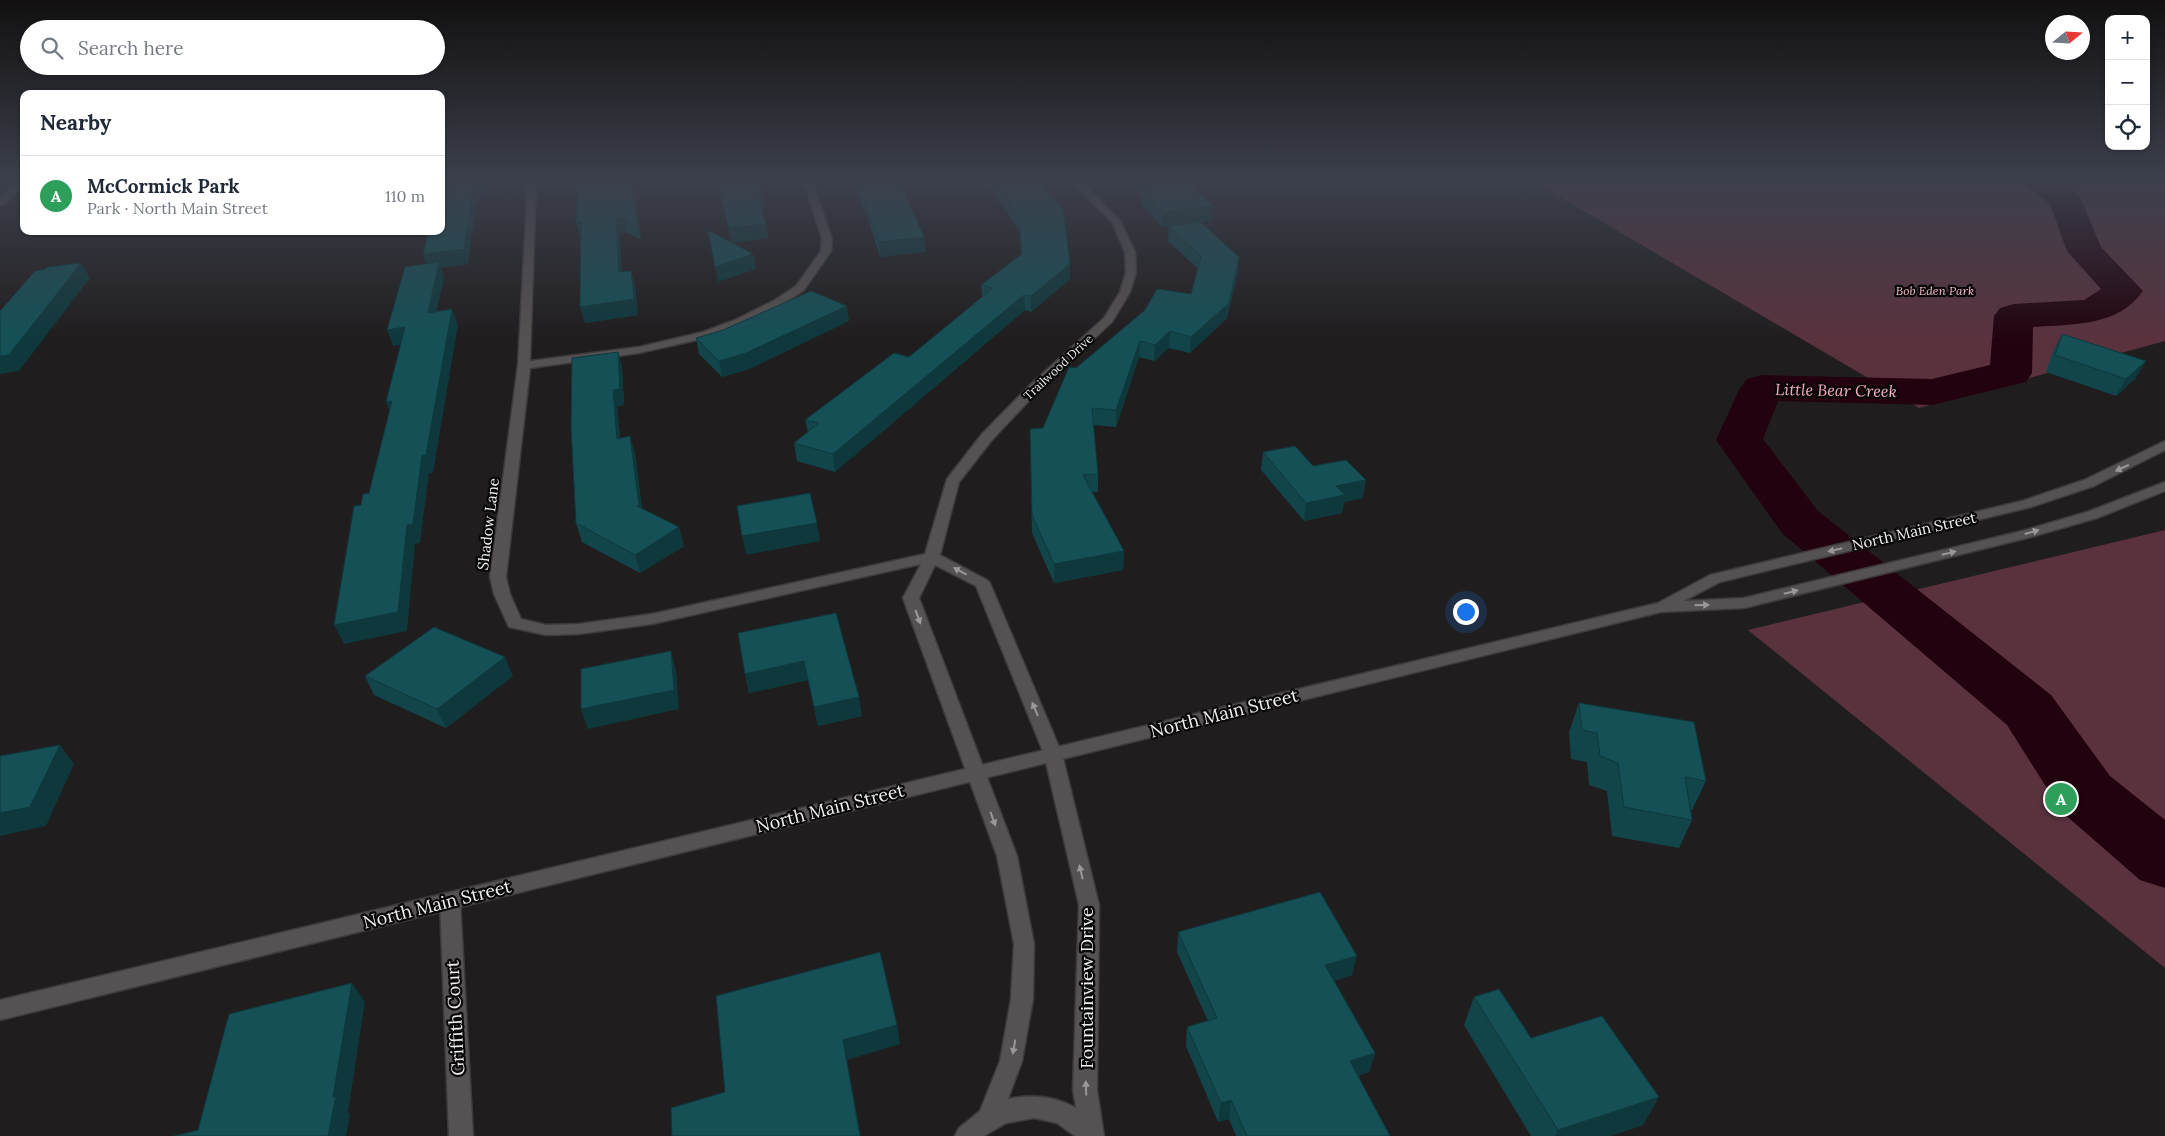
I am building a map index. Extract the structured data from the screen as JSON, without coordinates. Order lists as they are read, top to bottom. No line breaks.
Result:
{"streets":{"street":["Trailwood Drive","Shadow Lane","North Main Street","Fountainview Drive","Griffith Court"]},"crossings":[["Trailwood Drive","Shadow Lane"],["Trailwood Drive","North Main Street"],["Trailwood Drive","Fountainview Drive"],["North Main Street","Fountainview Drive"],["North Main Street","Griffith Court"]],"water":["Little Bear Creek"],"parks":["Bob Eden Park"],"north":"right","page":{"map_buttons":["+","−"],"search":"Search here","heading":"Nearby","list":[{"mark":"A","name":"McCormick Park","note":"Park · North Main Street","value":"110 m"}],"pins":"A"}}
